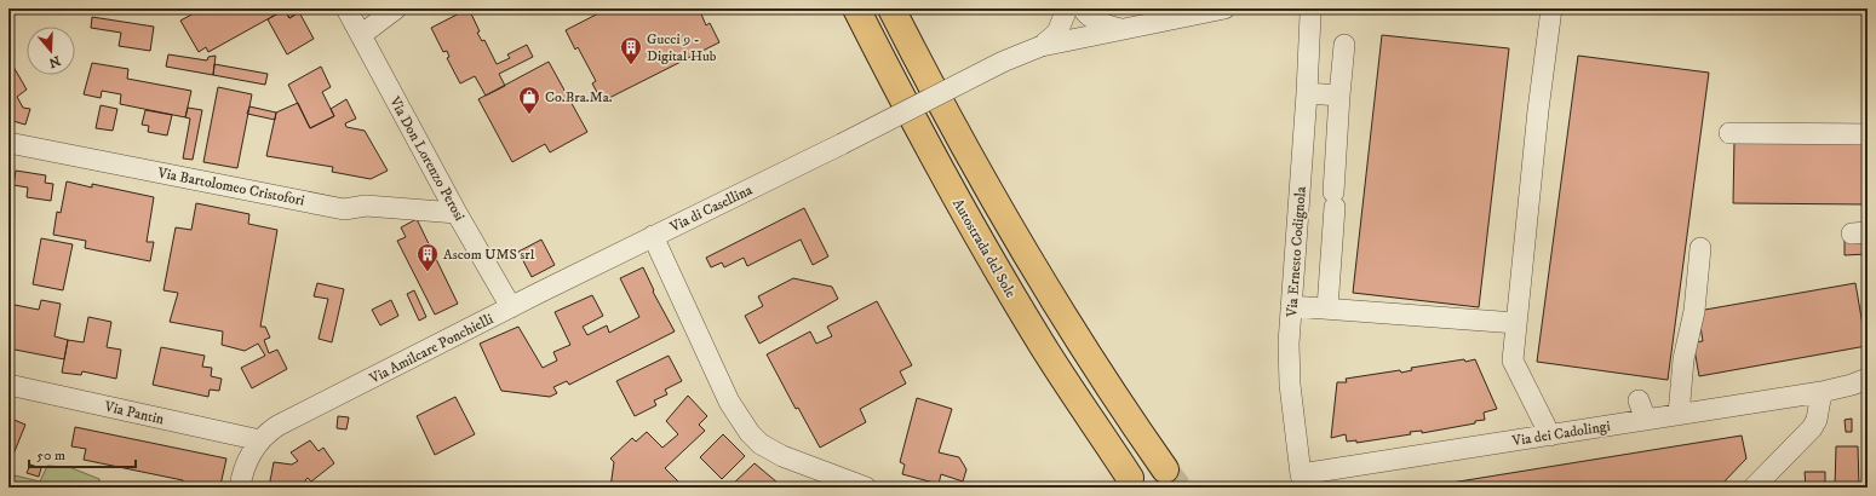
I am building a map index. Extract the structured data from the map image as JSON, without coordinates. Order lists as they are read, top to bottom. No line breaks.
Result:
{"streets":{"highway":["Autostrada del Sole"],"street":["Via Don Lorenzo Perosi","Via Bartolomeo Cristofori","Via di Casellina","Via Ernesto Codignola","Via Amilcare Ponchielli","Via Pantin","Via dei Cadolingi"]},"crossings":[["Via Don Lorenzo Perosi","Via Bartolomeo Cristofori"],["Via Don Lorenzo Perosi","Via Amilcare Ponchielli"],["Via di Casellina","Via Amilcare Ponchielli"],["Via Ernesto Codignola","Via dei Cadolingi"],["Via Amilcare Ponchielli","Via Pantin"]],"places":{"building":["Gucci 9 - Digital Hub","Ascom UMS srl"],"shop":["Co.Bra.Ma."]},"scale_bar":"50 m","north":"bottom"}
